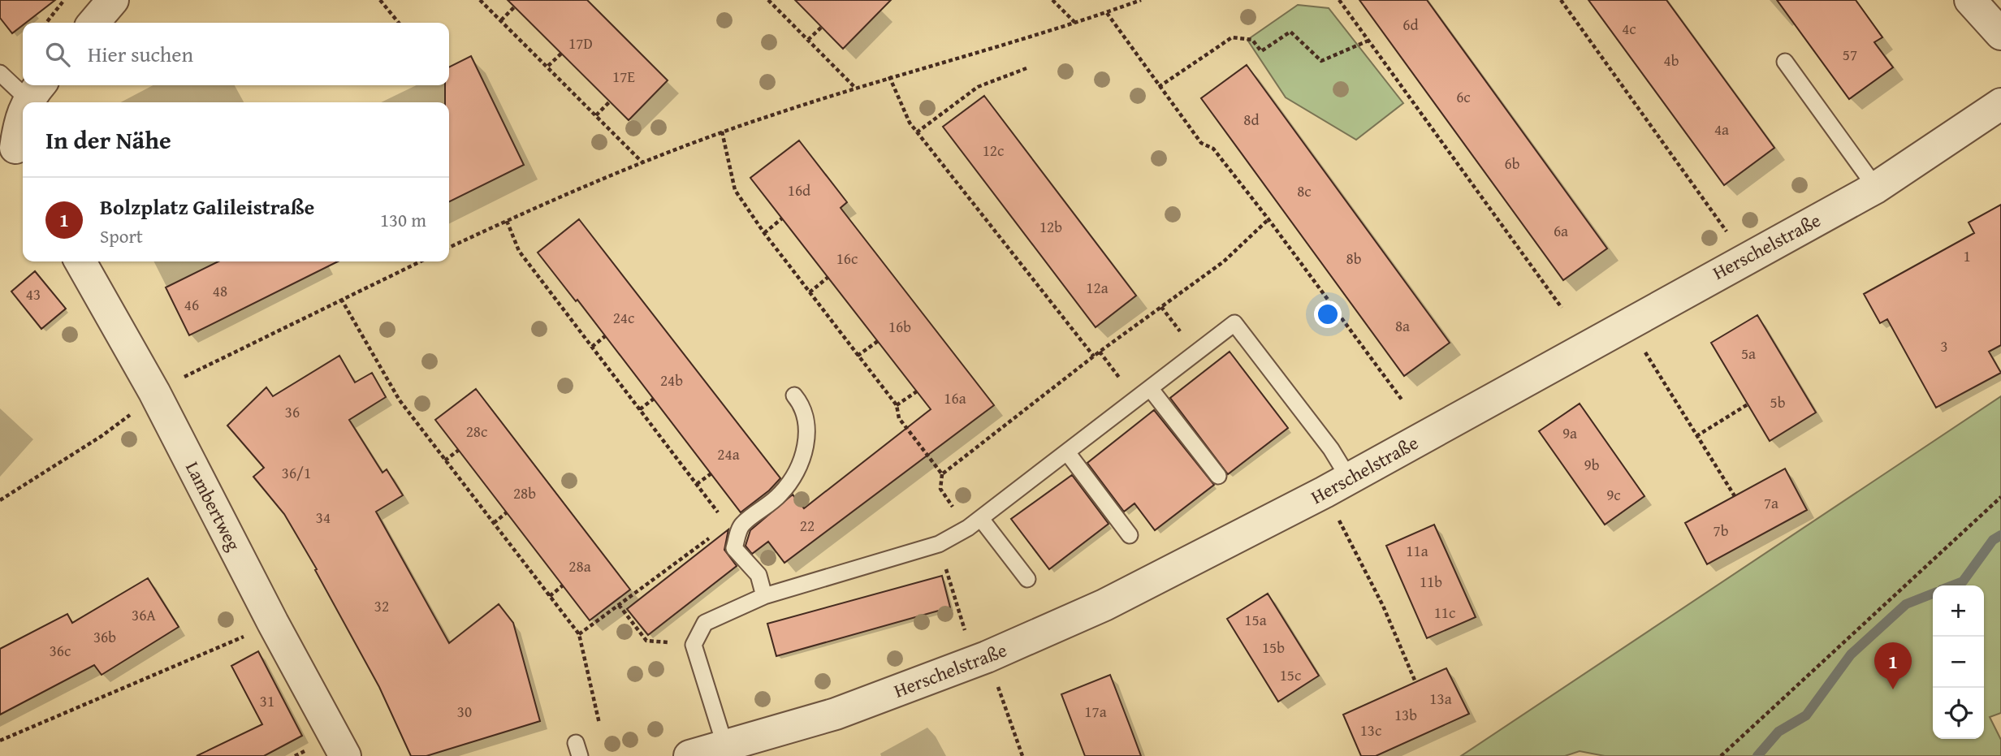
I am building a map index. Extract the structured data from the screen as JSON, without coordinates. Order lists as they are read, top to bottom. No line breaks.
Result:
{"streets":{"street":["Herschelstraße","Lambertweg"]},"house_numbers":["6d","4c","17D","57","4b","17E","6c","8d","4a","12c","6b","16d","8c","12b","6a","1","16c","8b","12a","48","43","46","24c","8a","16b","3","5a","24b","16a","5b","36","28c","9a","24a","9b","36/1","28b","9c","7a","34","22","7b","11a","28a","11b","32","11c","36A","15a","36b","15b","36c","15c","13a","31","30","17a","13b","13c"],"page":{"search":"Hier suchen","heading":"In der Nähe","list":[{"mark":"1","name":"Bolzplatz Galileistraße","note":"Sport","value":"130 m"}],"map_buttons":["+","−"],"pins":"1"}}
